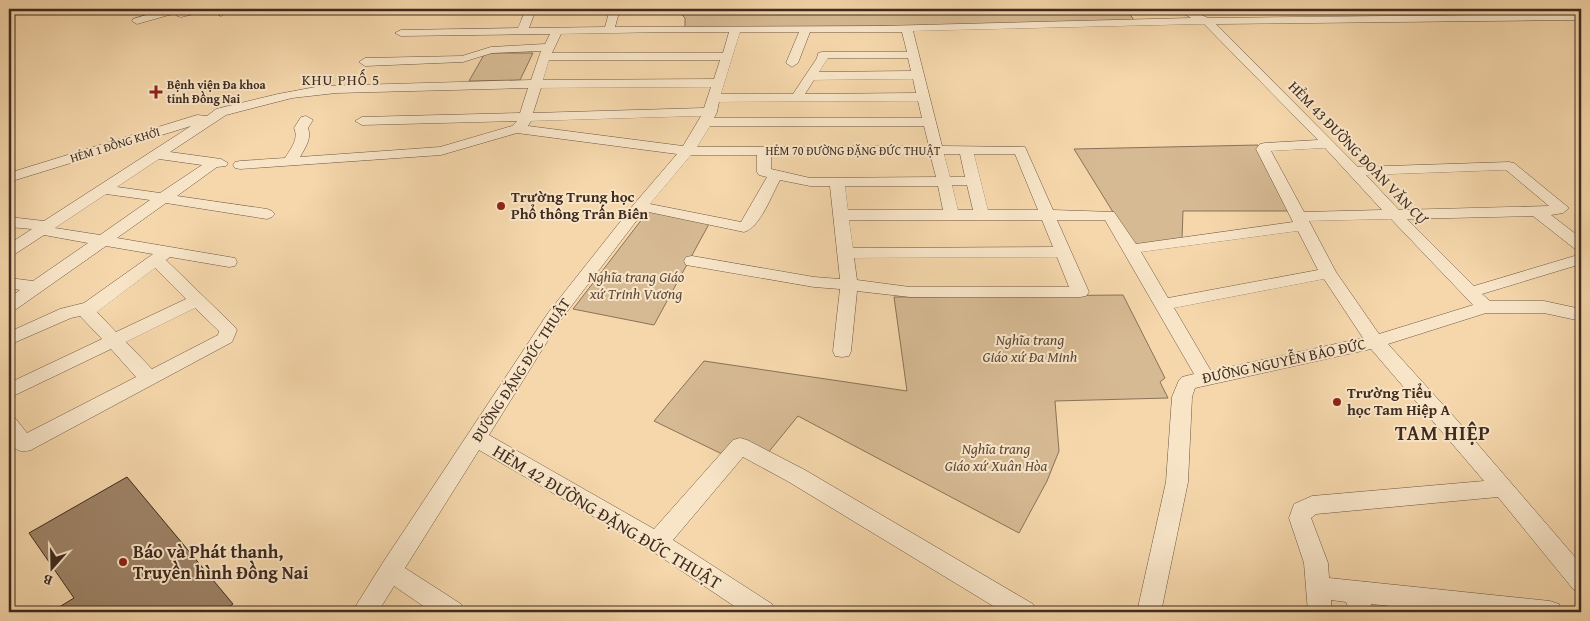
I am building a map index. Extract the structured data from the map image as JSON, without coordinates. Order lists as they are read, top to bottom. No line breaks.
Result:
{"streets":{"street":["HẺM 1 ĐỒNG KHỞI","HẺM 70 ĐƯỜNG ĐẶNG ĐỨC THUẬT","HẺM 43 ĐƯỜNG ĐOÀN VĂN CỰ","ĐƯỜNG NGUYỄN BẢO ĐỨC","ĐƯỜNG ĐẶNG ĐỨC THUẬT","HẺM 42 ĐƯỜNG ĐẶNG ĐỨC THUẬT"]},"crossings":[["HẺM 1 ĐỒNG KHỞI","ĐƯỜNG ĐẶNG ĐỨC THUẬT"],["HẺM 70 ĐƯỜNG ĐẶNG ĐỨC THUẬT","ĐƯỜNG ĐẶNG ĐỨC THUẬT"],["HẺM 43 ĐƯỜNG ĐOÀN VĂN CỰ","ĐƯỜNG NGUYỄN BẢO ĐỨC"],["ĐƯỜNG ĐẶNG ĐỨC THUẬT","HẺM 42 ĐƯỜNG ĐẶNG ĐỨC THUẬT"]],"districts":["KHU PHỐ 5","TAM HIỆP"],"parks":["Nghĩa trang Giáo xứ Trinh Vương","Nghĩa trang Giáo xứ Đa Minh","Nghĩa trang Giáo xứ Xuân Hòa"],"places":{"health":["Bệnh viện Đa khoa tỉnh Đồng Nai"],"other":["Trường Trung học Phổ thông Trấn Biên","Trường Tiểu học Tam Hiệp A","Báo và Phát thanh, Truyền hình Đồng Nai"]},"north":"bottom"}
